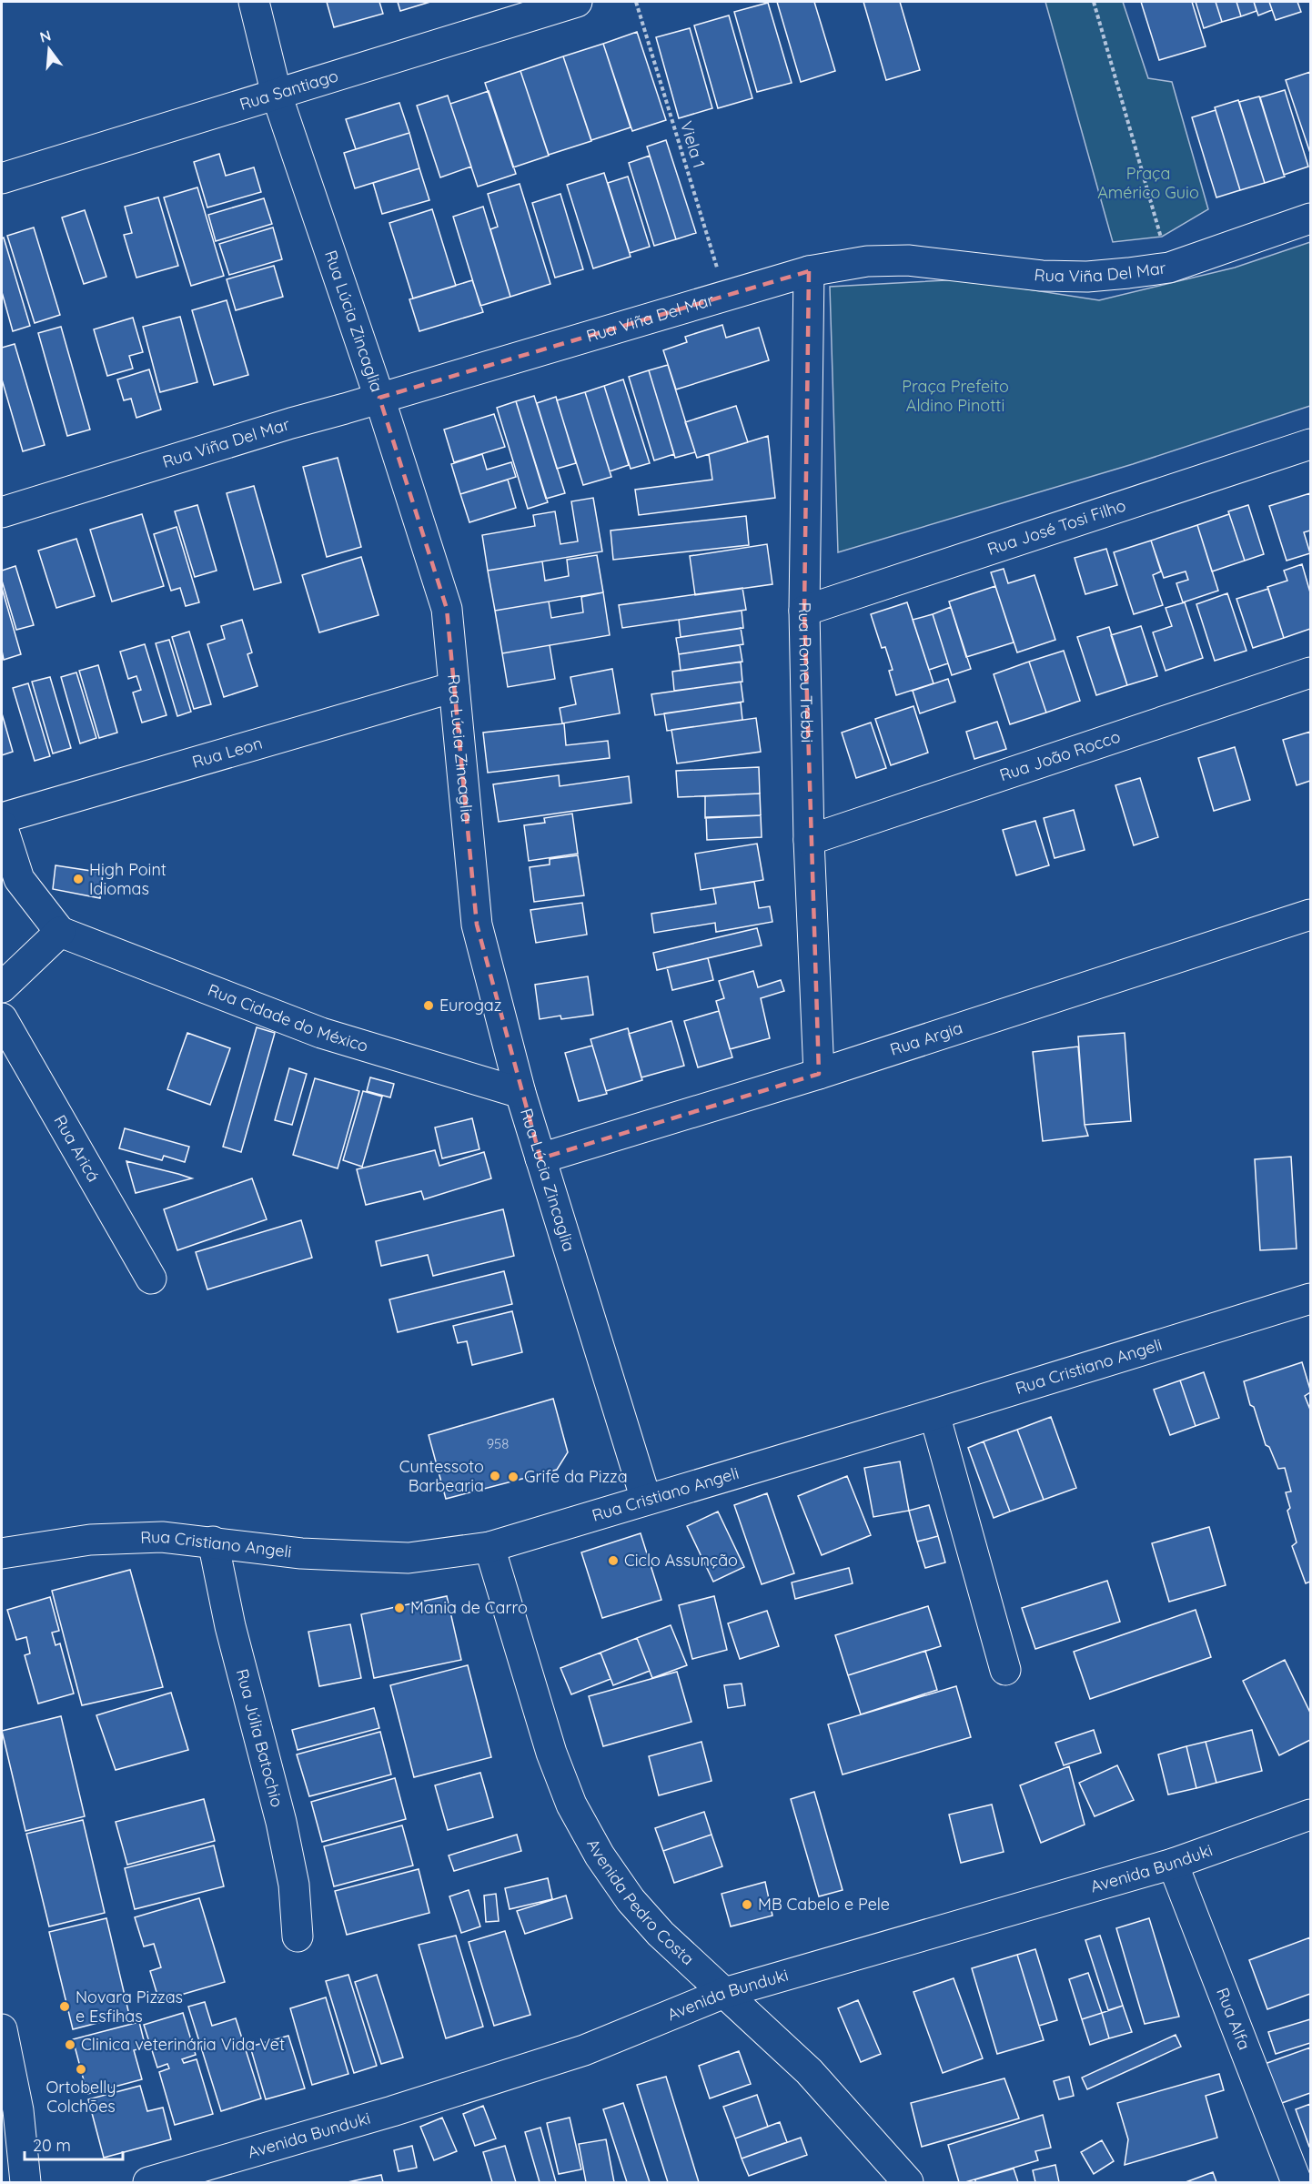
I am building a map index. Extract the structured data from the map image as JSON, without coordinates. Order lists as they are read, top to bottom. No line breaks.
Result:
{"streets":{"street":["Rua Santiago","Rua Viña Del Mar","Rua Lúcia Zincaglia","Rua José Tosi Filho","Rua Romeu Trebbi","Rua Leon","Rua João Rocco","Rua Cidade do México","Rua Argia","Rua Aricá","Rua Cristiano Angeli","Rua Júlia Batochio","Avenida Bunduki","Avenida Pedro Costa","Rua Alfa"],"path":["Viela 1"]},"crossings":[["Rua Santiago","Rua Lúcia Zincaglia"],["Viela 1","Rua Viña Del Mar"],["Rua Viña Del Mar","Rua Lúcia Zincaglia"],["Rua Viña Del Mar","Rua Romeu Trebbi"],["Rua Lúcia Zincaglia","Rua Leon"],["Rua Lúcia Zincaglia","Rua Cidade do México"],["Rua Lúcia Zincaglia","Rua Argia"],["Rua Lúcia Zincaglia","Rua Cristiano Angeli"],["Rua José Tosi Filho","Rua Romeu Trebbi"],["Rua Romeu Trebbi","Rua João Rocco"],["Rua Romeu Trebbi","Rua Argia"],["Rua Cristiano Angeli","Rua Júlia Batochio"],["Rua Cristiano Angeli","Avenida Pedro Costa"],["Avenida Bunduki","Avenida Pedro Costa"],["Avenida Bunduki","Rua Alfa"]],"parks":["Praça Américo Guio","Praça Prefeito Aldino Pinotti"],"places":["High Point Idiomas","Eurogaz","Cuntessoto Barbearia","Grife da Pizza","Ciclo Assunção","Mania de Carro","MB Cabelo e Pele","Novara Pizzas e Esfihas","Clinica veterinária Vida Vet","Ortobelly Colchões"],"house_numbers":["958"],"scale_bar":"20 m","north":"top"}
